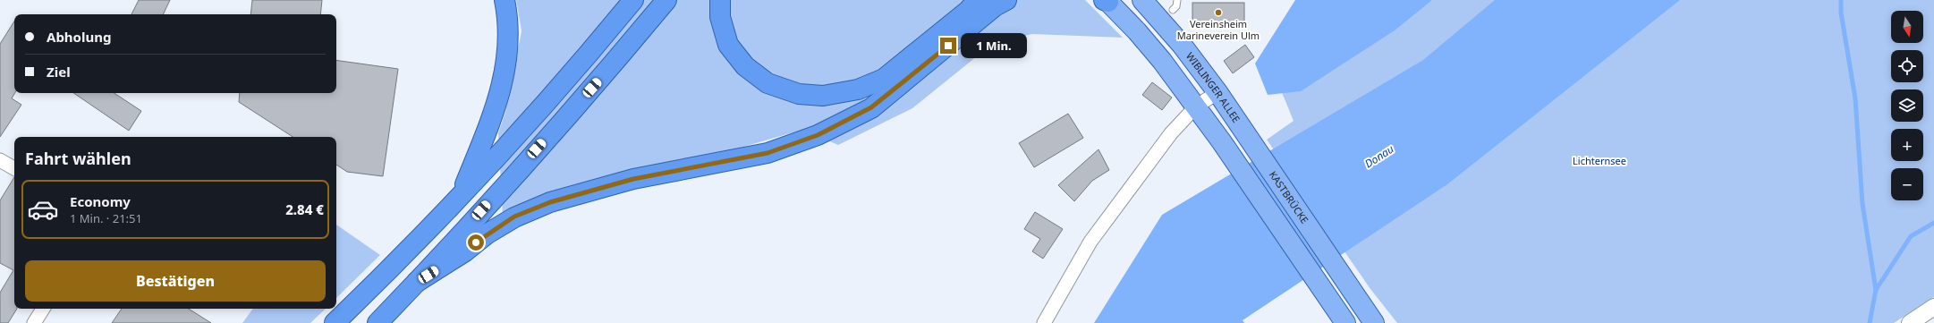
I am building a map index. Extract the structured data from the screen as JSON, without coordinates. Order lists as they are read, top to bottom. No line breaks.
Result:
{"streets":{"main road":["WIBLINGER ALLEE","KASTBRÜCKE"]},"crossings":[["WIBLINGER ALLEE","KASTBRÜCKE"]],"water":["Donau"],"parks":["Lichternsee"],"places":["Vereinsheim Marineverein Ulm"],"north":"bottom","page":{"map_buttons":["+","−"],"banner":["Abholung","Ziel"],"bubble":"1 Min.","heading":"Fahrt wählen","list":[{"name":"Economy","note":"1 Min. · 21:51","value":"2.84 €"}],"buttons":"Bestätigen"}}
